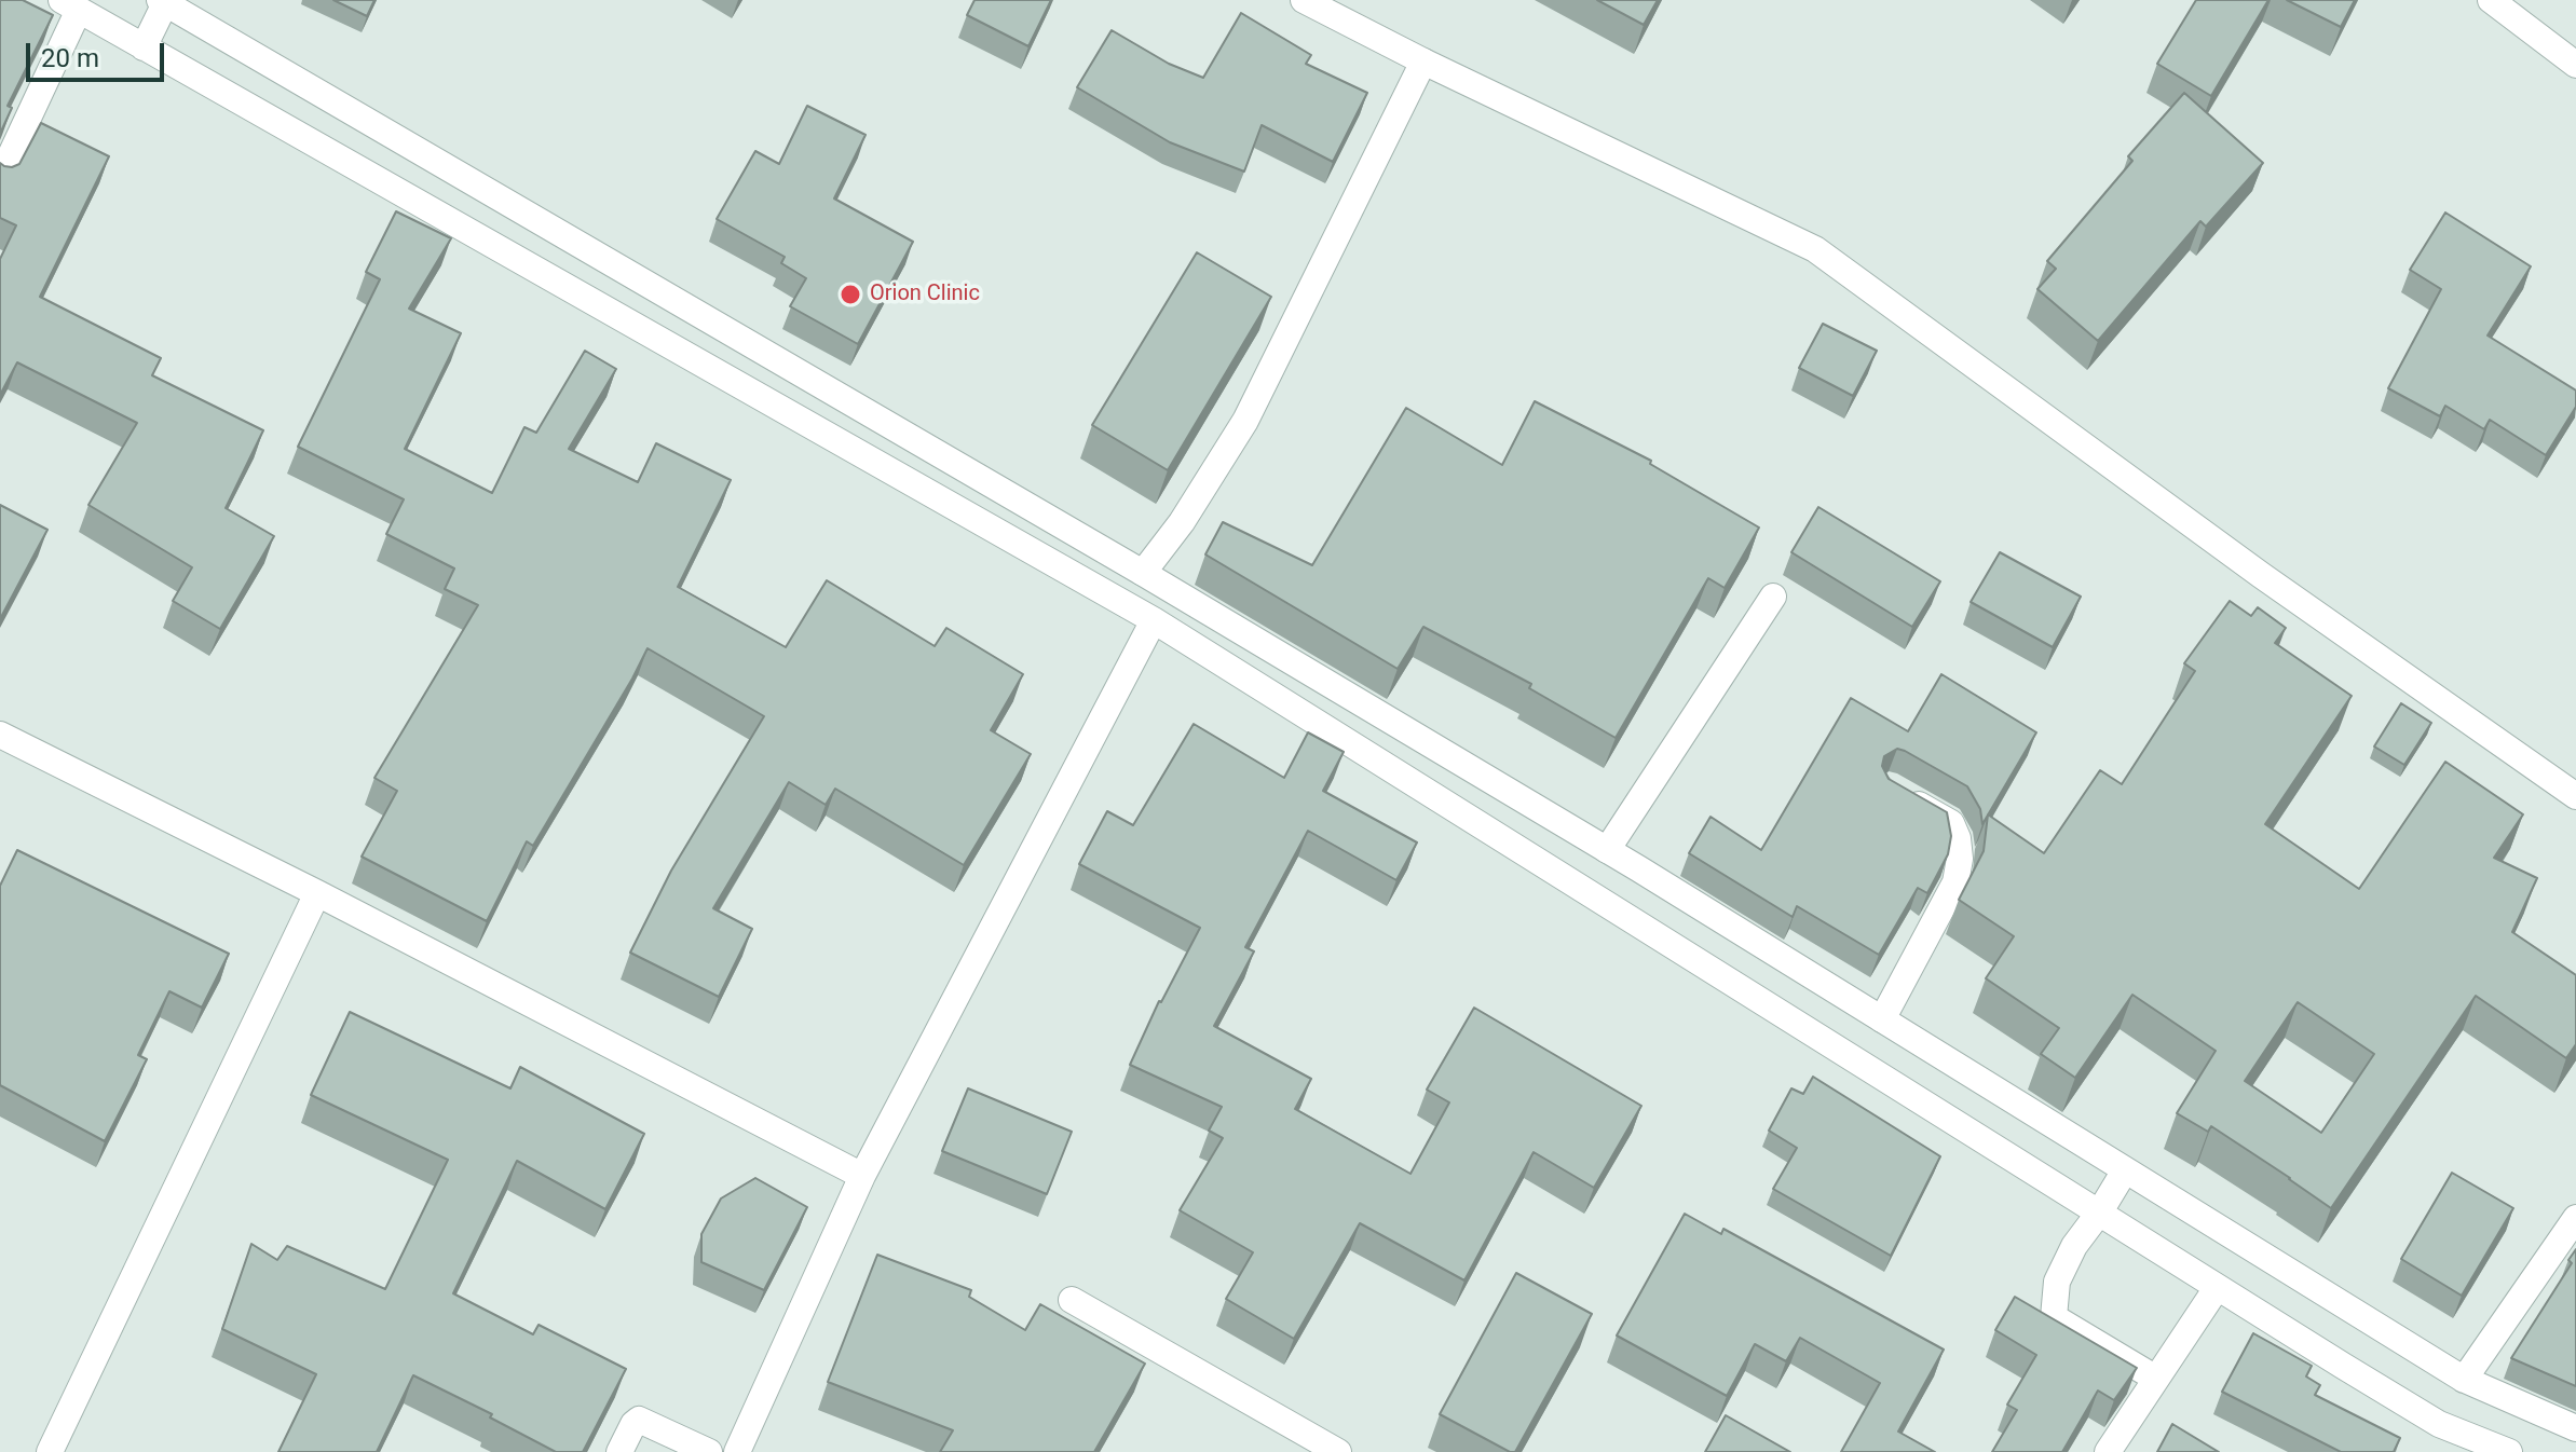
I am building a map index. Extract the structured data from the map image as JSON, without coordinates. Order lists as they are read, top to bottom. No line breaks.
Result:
{"places":["Orion Clinic"],"scale_bar":"20 m"}
